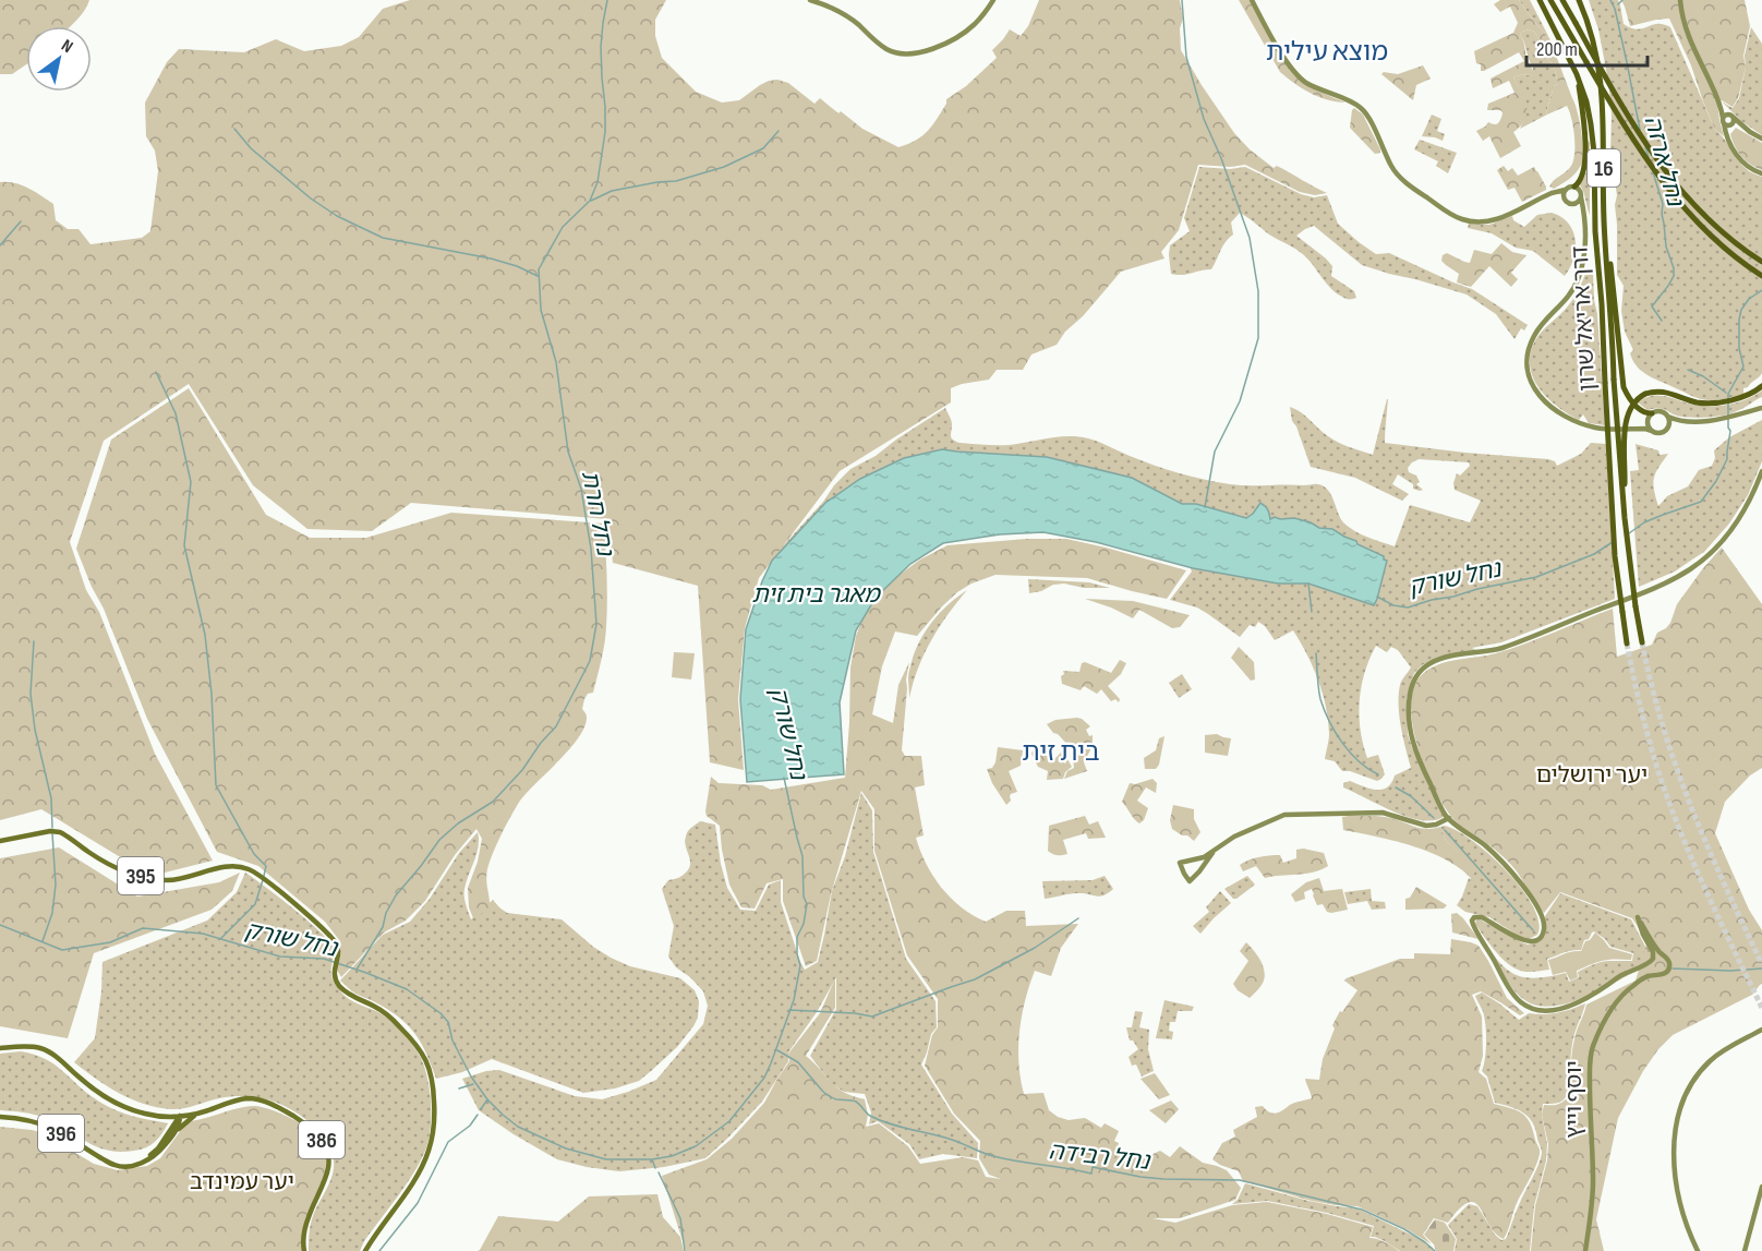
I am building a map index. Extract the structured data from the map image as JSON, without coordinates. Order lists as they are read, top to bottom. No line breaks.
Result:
{"streets":{"highway":["16","דרך אריאל שרון"],"main road":["395","יוסף וייץ","396","386"]},"districts":["מוצא עילית","בית זית"],"water":["נחל ארזה","נחל חרת","נחל שורק","מאגר בית זית","נחל רבידה"],"parks":["יער ירושלים","יער עמינדב"],"scale_bar":"200 m","north":"top right"}
